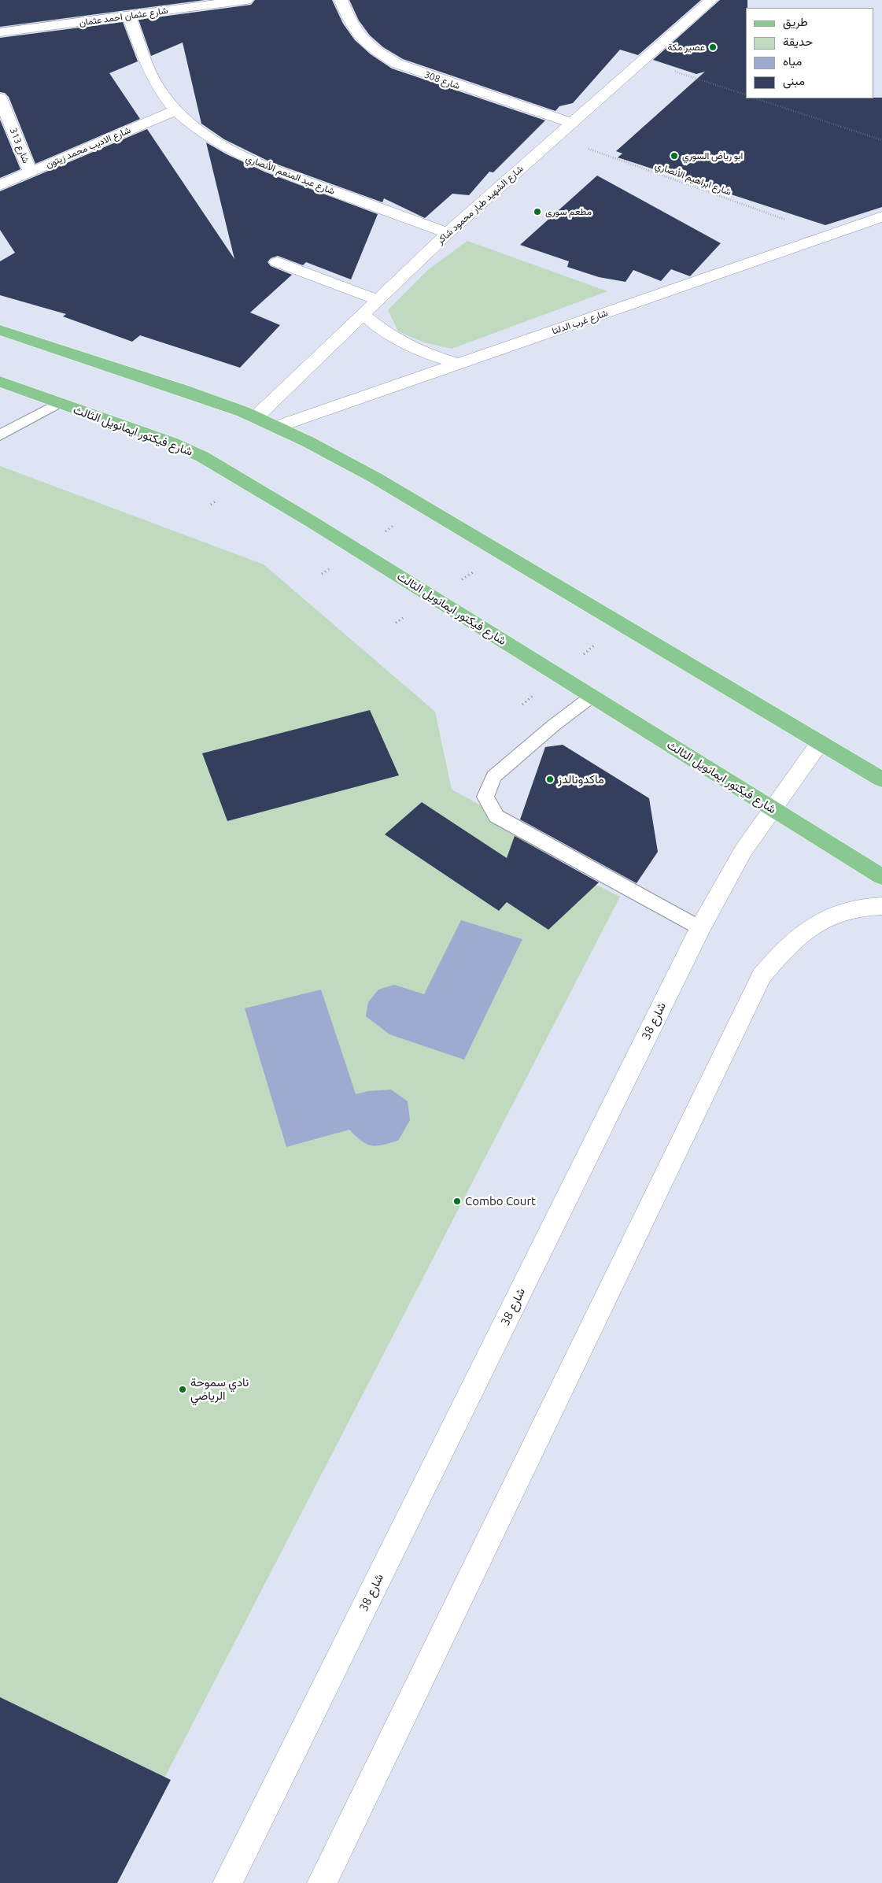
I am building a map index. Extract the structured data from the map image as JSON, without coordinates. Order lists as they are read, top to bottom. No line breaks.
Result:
{"streets":{"main road":["شارع فيكتور ايمانويل الثالث"],"street":["شارع عثمان احمد عثمان","شارع 308","شارع 313","شارع الاديب محمد زيتون","شارع عبد المنعم الأنصاري","شارع الشهيد طيار محمود شاكر","شارع غرب الدلتا","شارع 38"],"path":["شارع ابراهيم الأنصاري"]},"crossings":[["شارع عثمان احمد عثمان","شارع عبد المنعم الأنصاري"],["شارع 308","شارع الشهيد طيار محمود شاكر"],["شارع 313","شارع الاديب محمد زيتون"],["شارع الاديب محمد زيتون","شارع عبد المنعم الأنصاري"],["شارع عبد المنعم الأنصاري","شارع الشهيد طيار محمود شاكر"],["شارع فيكتور ايمانويل الثالث","شارع 38"]],"places":["عصير مكة","ابو رياض السوري","مطعم سورى","ماكدونالدز","Combo Court","نادي سموحة الرياضي"],"legend":["طريق","حديقة","مياه","مبنى"]}
